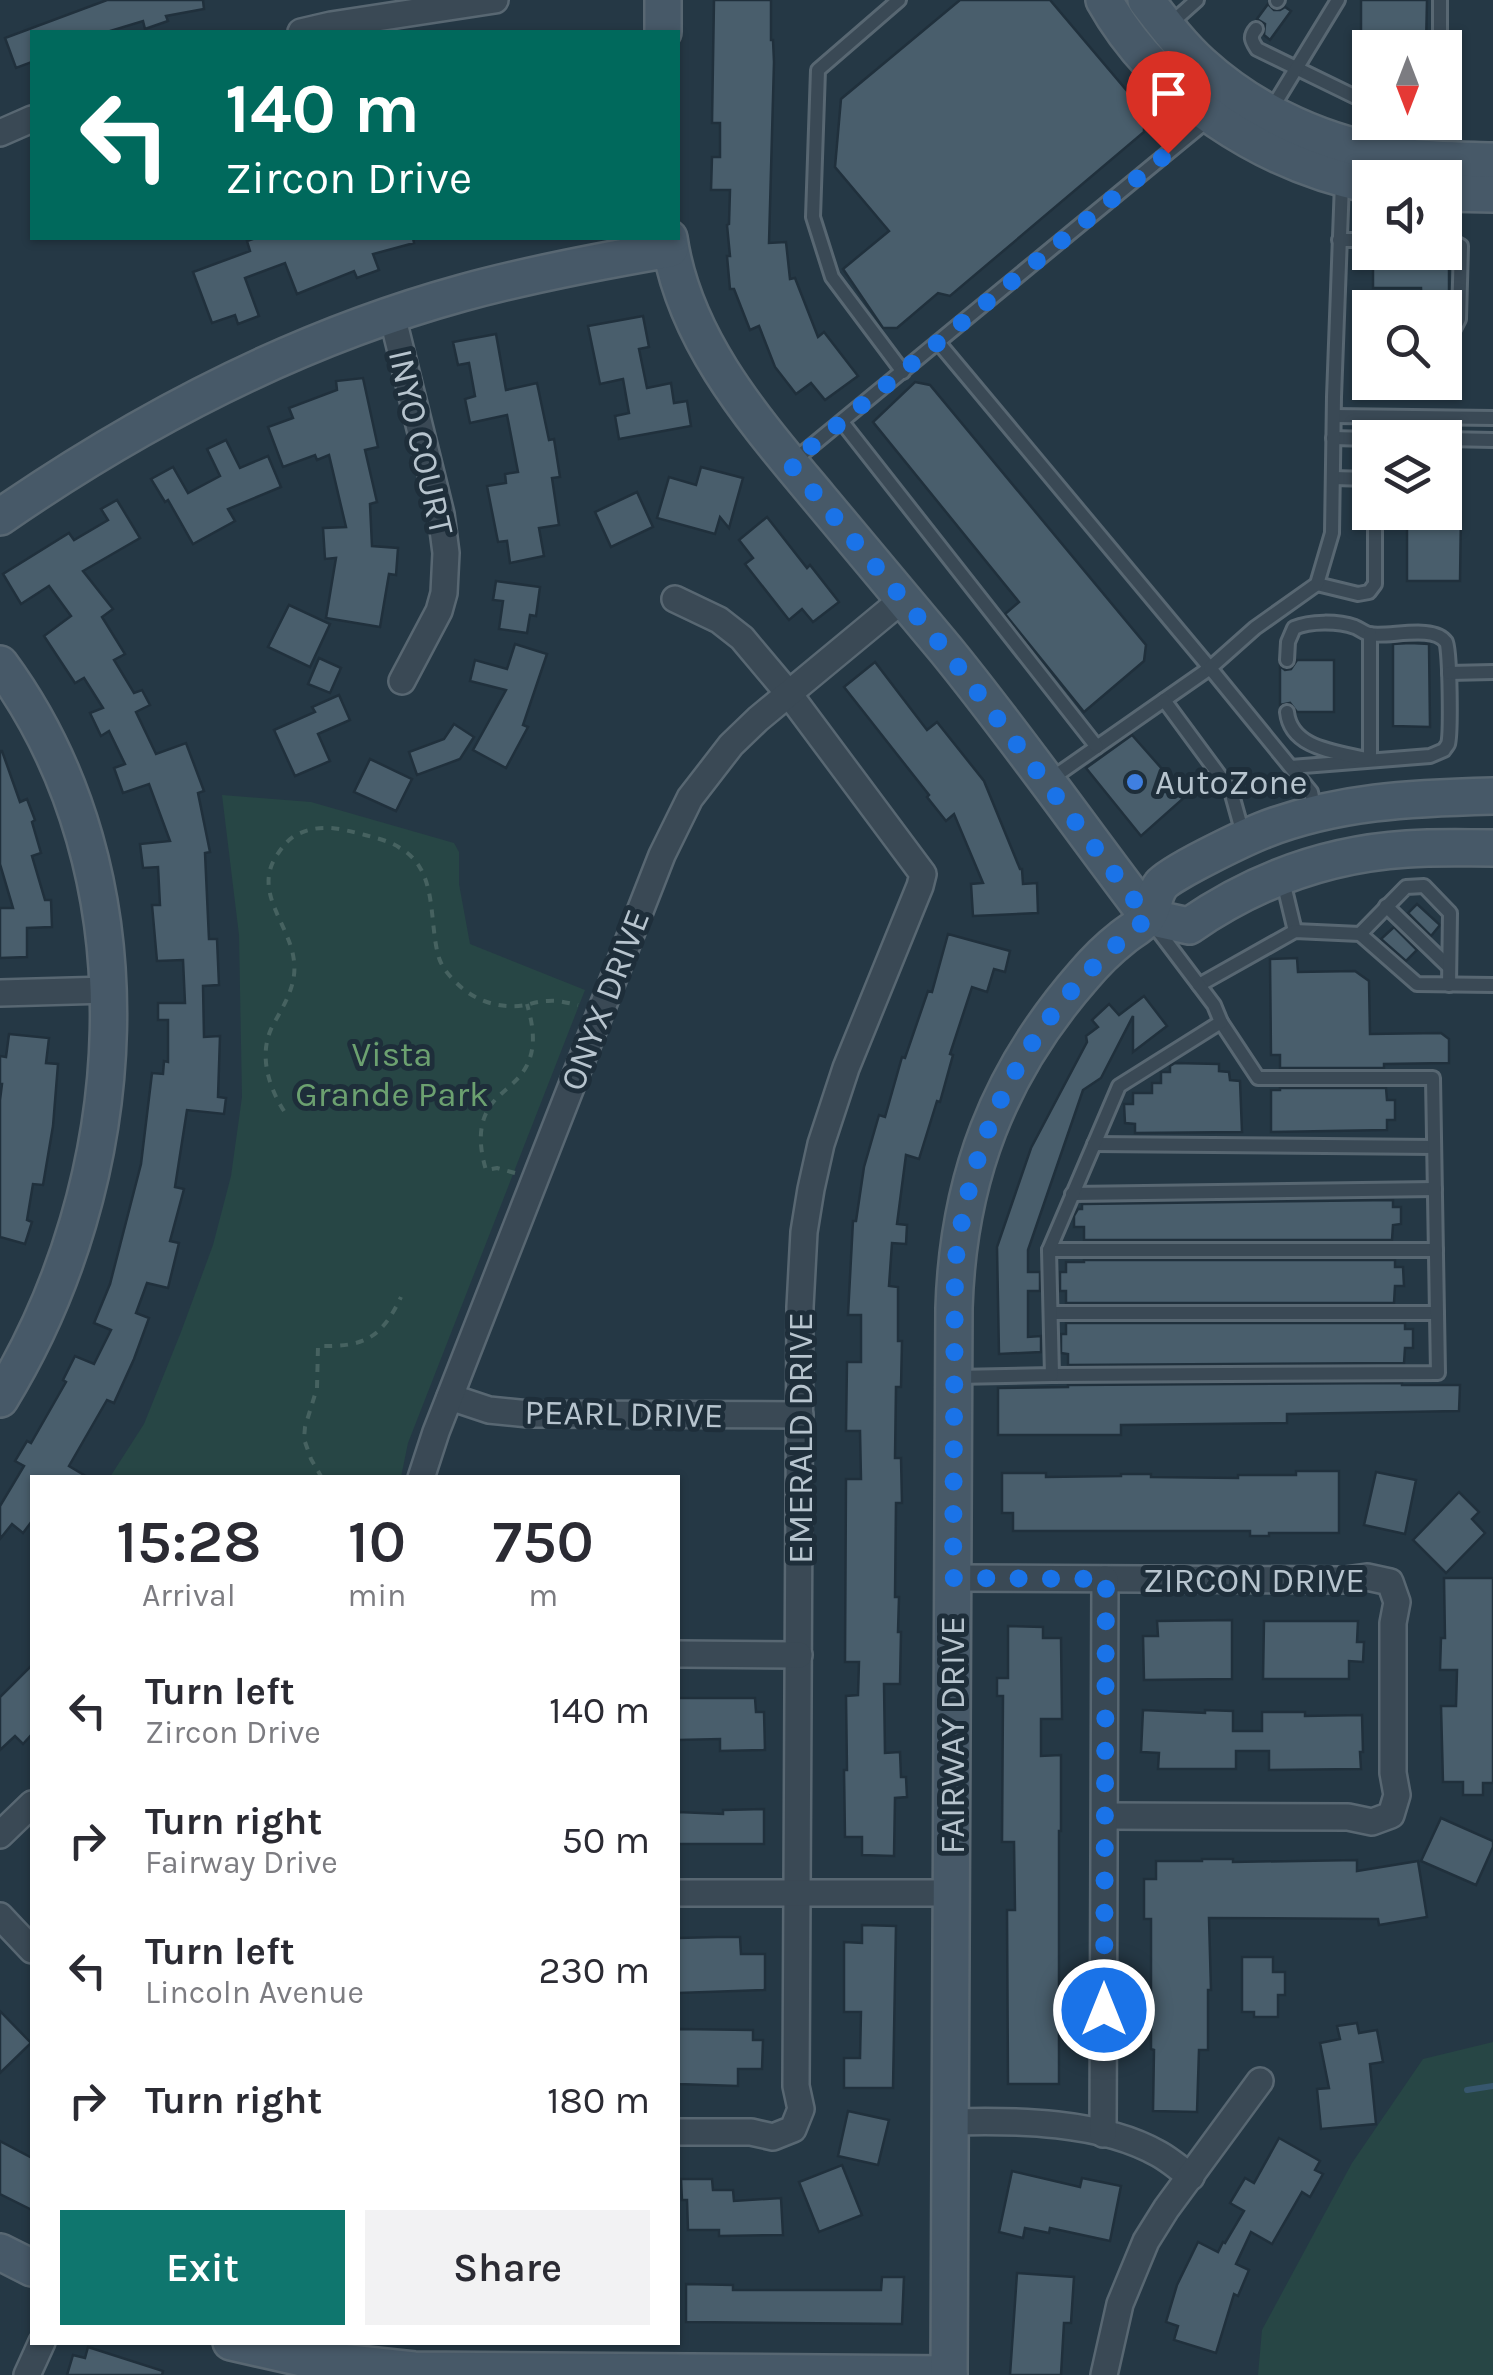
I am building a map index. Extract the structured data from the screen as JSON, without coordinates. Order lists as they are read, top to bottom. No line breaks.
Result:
{"streets":{"street":["INYO COURT","ONYX DRIVE","PEARL DRIVE","EMERALD DRIVE","ZIRCON DRIVE","FAIRWAY DRIVE"]},"crossings":[["ONYX DRIVE","PEARL DRIVE"],["ONYX DRIVE","EMERALD DRIVE"],["PEARL DRIVE","EMERALD DRIVE"],["ZIRCON DRIVE","FAIRWAY DRIVE"]],"parks":["Vista Grande Park"],"places":["AutoZone"],"north":"bottom","page":{"turn":["140 m","Zircon Drive"],"eta":["15:28","Arrival","10","min","750","m"],"list":[{"name":"Turn left","note":"Zircon Drive","value":"140 m"},{"name":"Turn right","note":"Fairway Drive","value":"50 m"},{"name":"Turn left","note":"Lincoln Avenue","value":"230 m"},{"name":"Turn right","value":"180 m"}],"buttons":["Exit","Share"]}}
